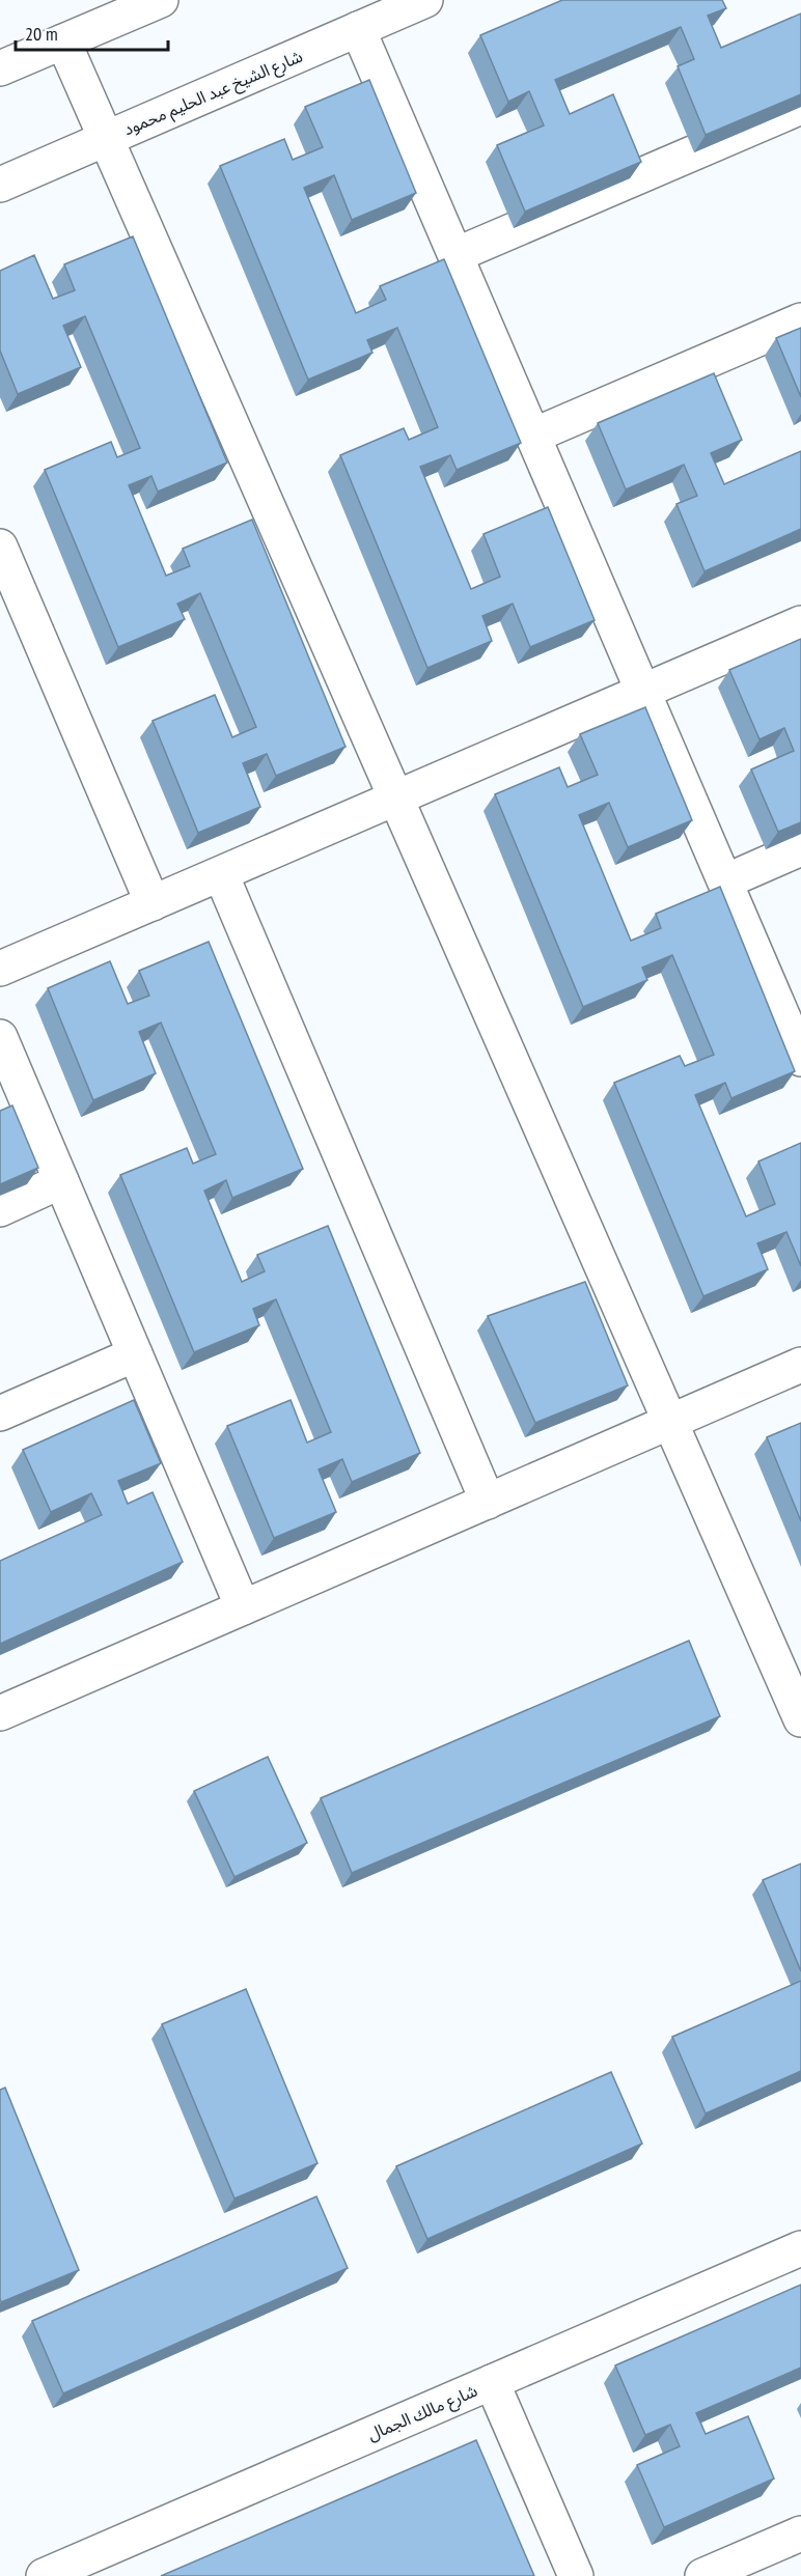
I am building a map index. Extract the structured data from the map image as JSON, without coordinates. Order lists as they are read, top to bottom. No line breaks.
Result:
{"streets":{"street":["شارع الشيخ عبد الحليم محمود","شارع مالك الجمال"]},"scale_bar":"20 m"}
